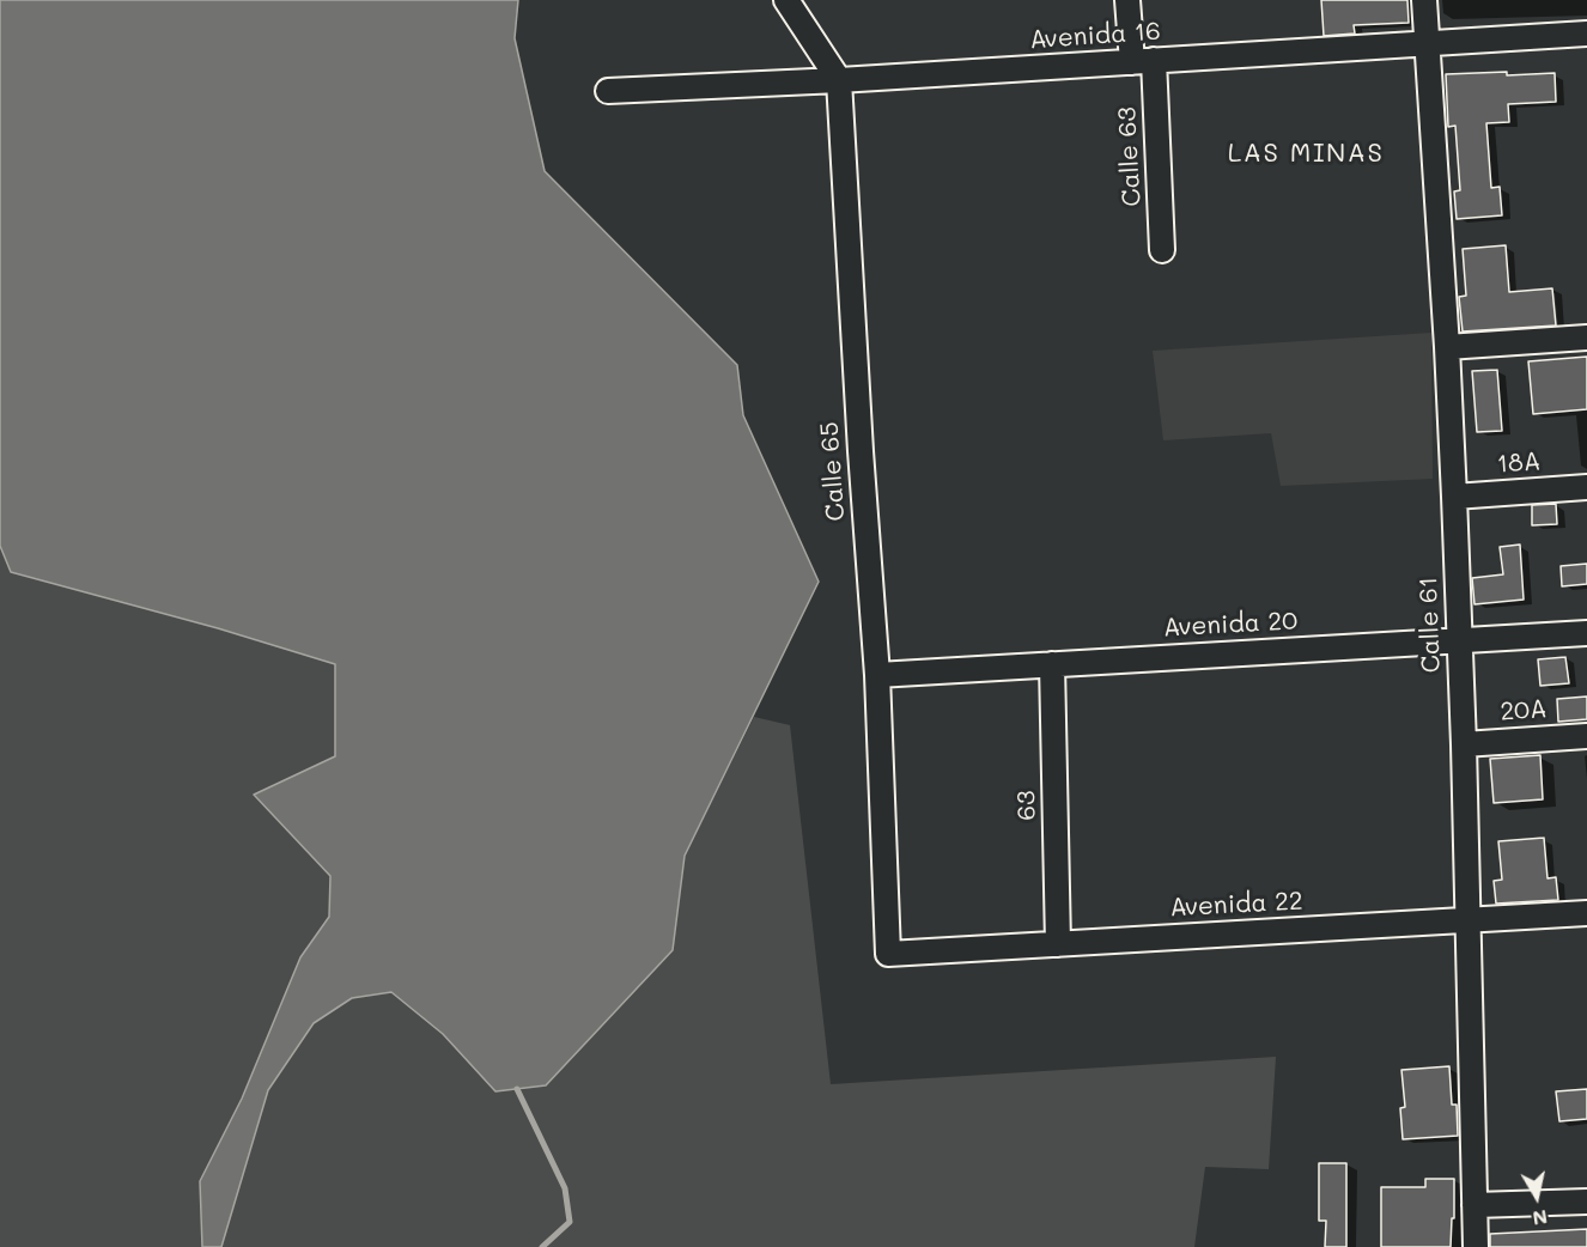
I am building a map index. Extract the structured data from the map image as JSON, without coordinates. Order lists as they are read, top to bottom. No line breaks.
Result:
{"streets":{"street":["Avenida 16","Calle 63","18A","Calle 65","Avenida 20","Calle 61","20A","63","Avenida 22"]},"crossings":[["Avenida 16","Calle 63"],["Avenida 16","Calle 65"],["Avenida 16","Calle 61"],["18A","Calle 61"],["Calle 65","Avenida 20"],["Calle 65","Avenida 22"],["Avenida 20","Calle 61"],["Avenida 20","63"],["Calle 61","20A"],["Calle 61","Avenida 22"],["63","Avenida 22"]],"districts":["LAS MINAS"],"north":"bottom"}
